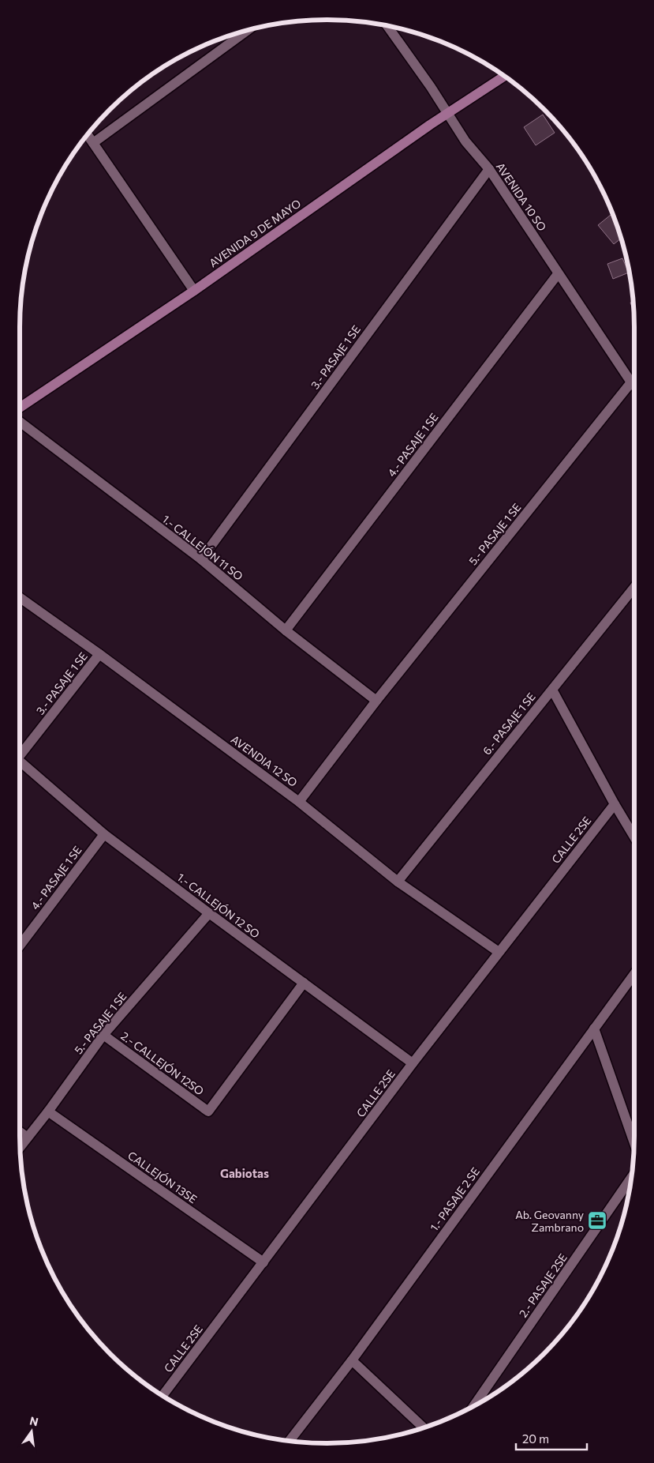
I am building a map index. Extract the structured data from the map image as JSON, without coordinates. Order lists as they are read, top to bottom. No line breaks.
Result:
{"streets":{"street":["AVENIDA 10 SO","AVENIDA 9 DE MAYO","3.- PASAJE 1 SE","4.- PASAJE 1 SE","5.- PASAJE 1 SE","1.- CALLEJÓN 11 SO","6.- PASAJE 1 SE","AVENDIA 12 SO","CALLE 2SE","1.- CALLEJÓN 12 SO","2.- CALLEJÓN 12SO","CALLEJÓN 13SE","1.- PASAJE 2 SE","2.- PASAJE 2SE"]},"crossings":[["AVENIDA 10 SO","AVENIDA 9 DE MAYO"],["AVENIDA 10 SO","3.- PASAJE 1 SE"],["AVENIDA 10 SO","4.- PASAJE 1 SE"],["AVENIDA 10 SO","5.- PASAJE 1 SE"],["3.- PASAJE 1 SE","1.- CALLEJÓN 11 SO"],["3.- PASAJE 1 SE","AVENDIA 12 SO"],["4.- PASAJE 1 SE","1.- CALLEJÓN 11 SO"],["4.- PASAJE 1 SE","1.- CALLEJÓN 12 SO"],["5.- PASAJE 1 SE","1.- CALLEJÓN 11 SO"],["5.- PASAJE 1 SE","AVENDIA 12 SO"],["5.- PASAJE 1 SE","1.- CALLEJÓN 12 SO"],["5.- PASAJE 1 SE","2.- CALLEJÓN 12SO"],["5.- PASAJE 1 SE","CALLEJÓN 13SE"],["6.- PASAJE 1 SE","AVENDIA 12 SO"],["AVENDIA 12 SO","CALLE 2SE"],["CALLE 2SE","1.- CALLEJÓN 12 SO"],["CALLE 2SE","CALLEJÓN 13SE"],["1.- CALLEJÓN 12 SO","2.- CALLEJÓN 12SO"]],"districts":["Gabiotas"],"places":{"office":["Ab. Geovanny Zambrano"]},"scale_bar":"20 m","north":"top"}
